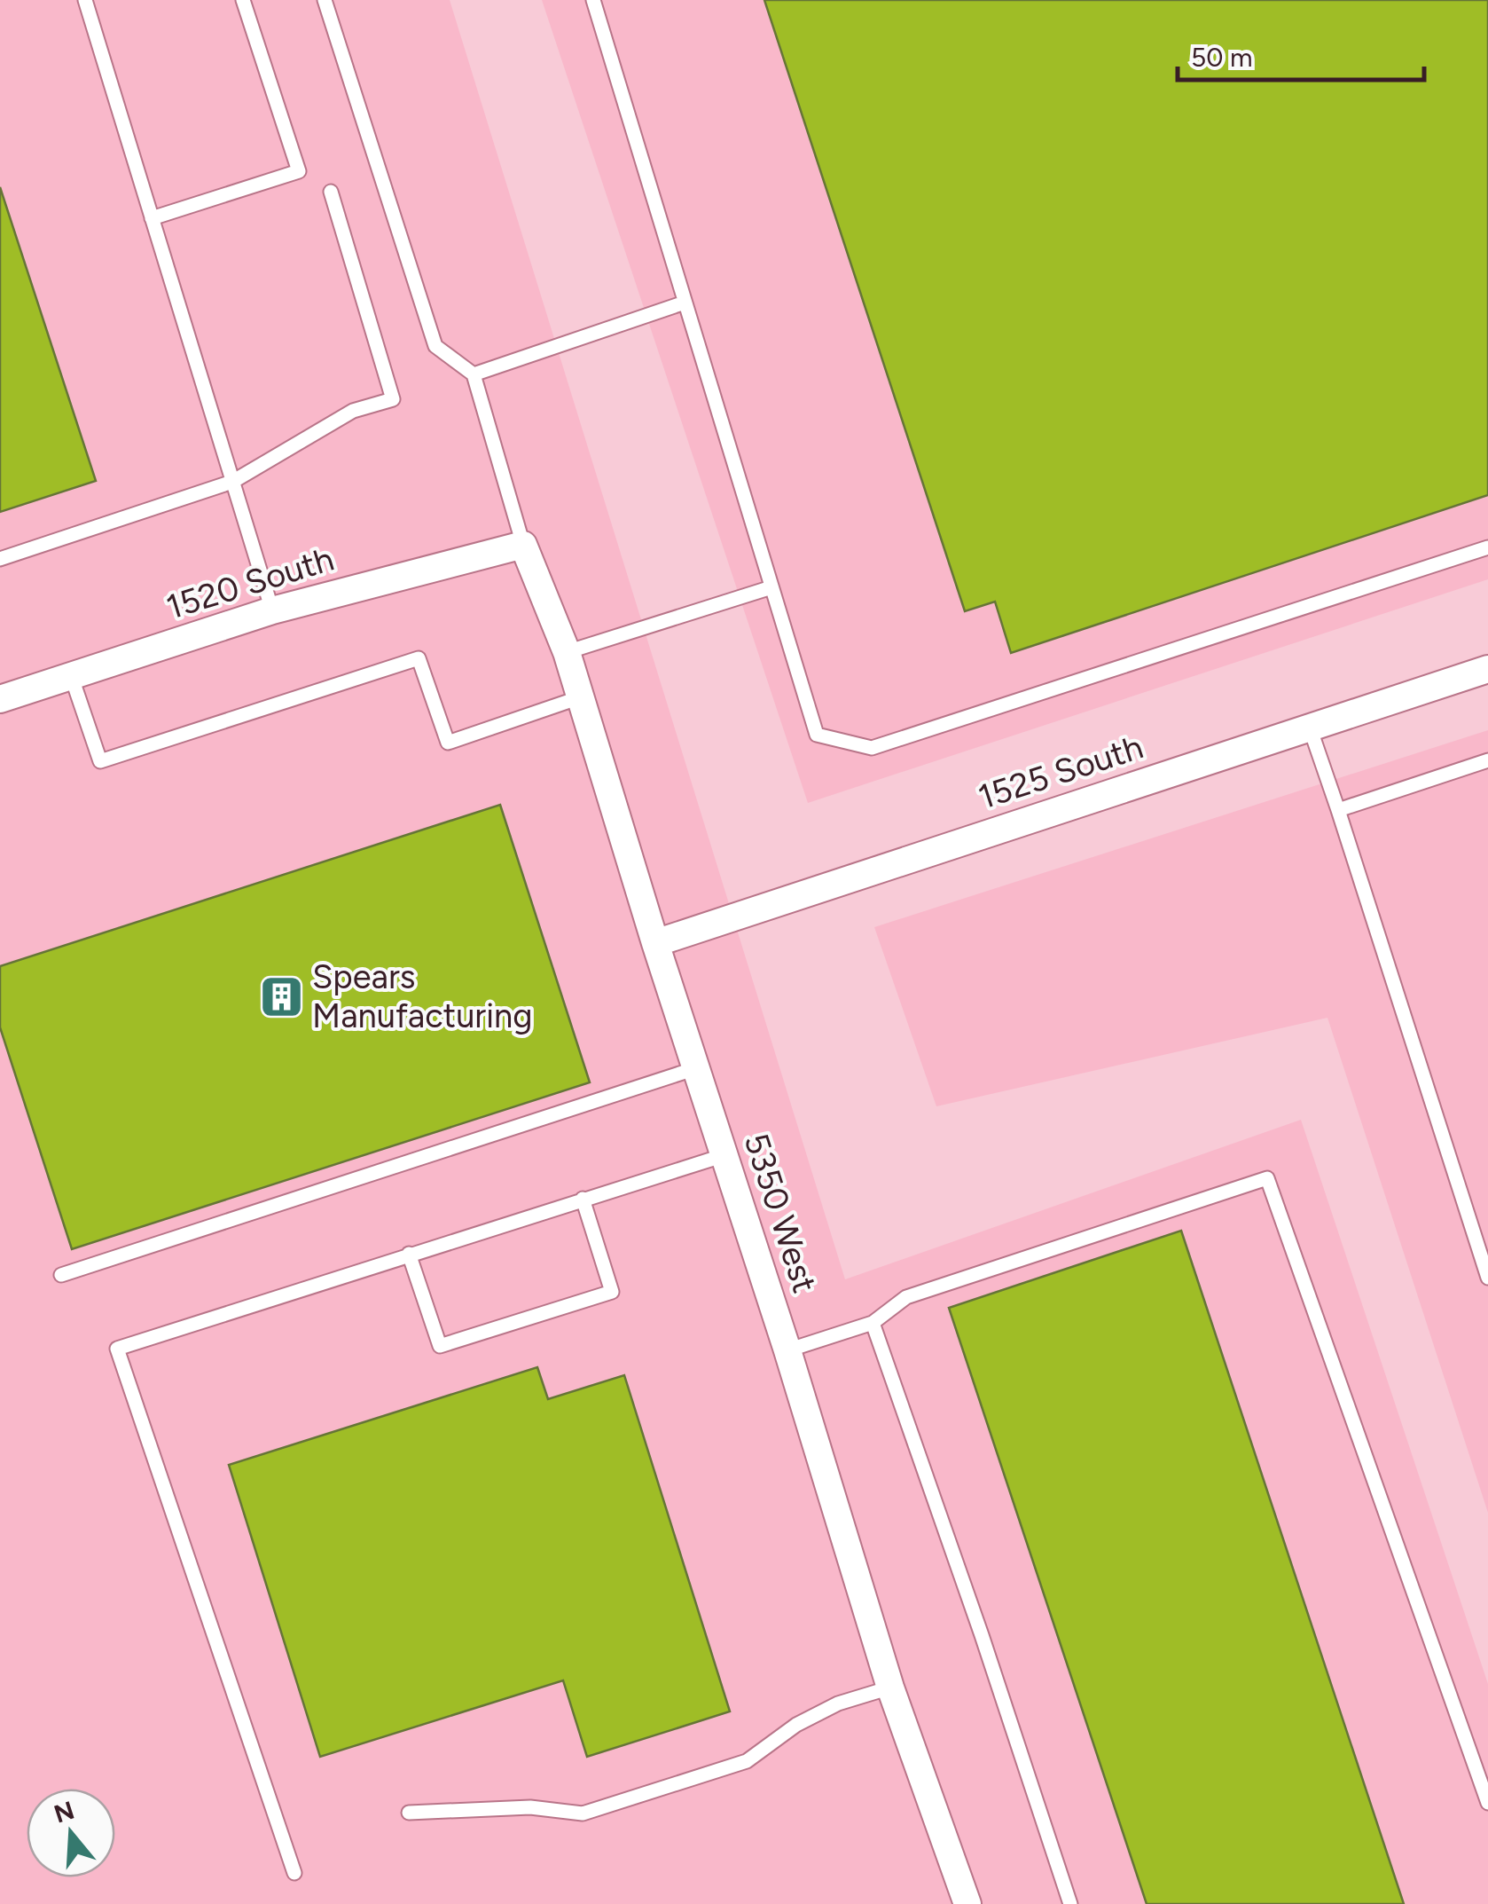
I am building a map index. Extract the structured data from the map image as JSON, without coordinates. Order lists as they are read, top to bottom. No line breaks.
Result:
{"streets":{"street":["1520 South","1525 South","5350 West"]},"crossings":[["1520 South","5350 West"],["1525 South","5350 West"]],"places":{"building":["Spears Manufacturing"]},"scale_bar":"50 m","north":"top"}
